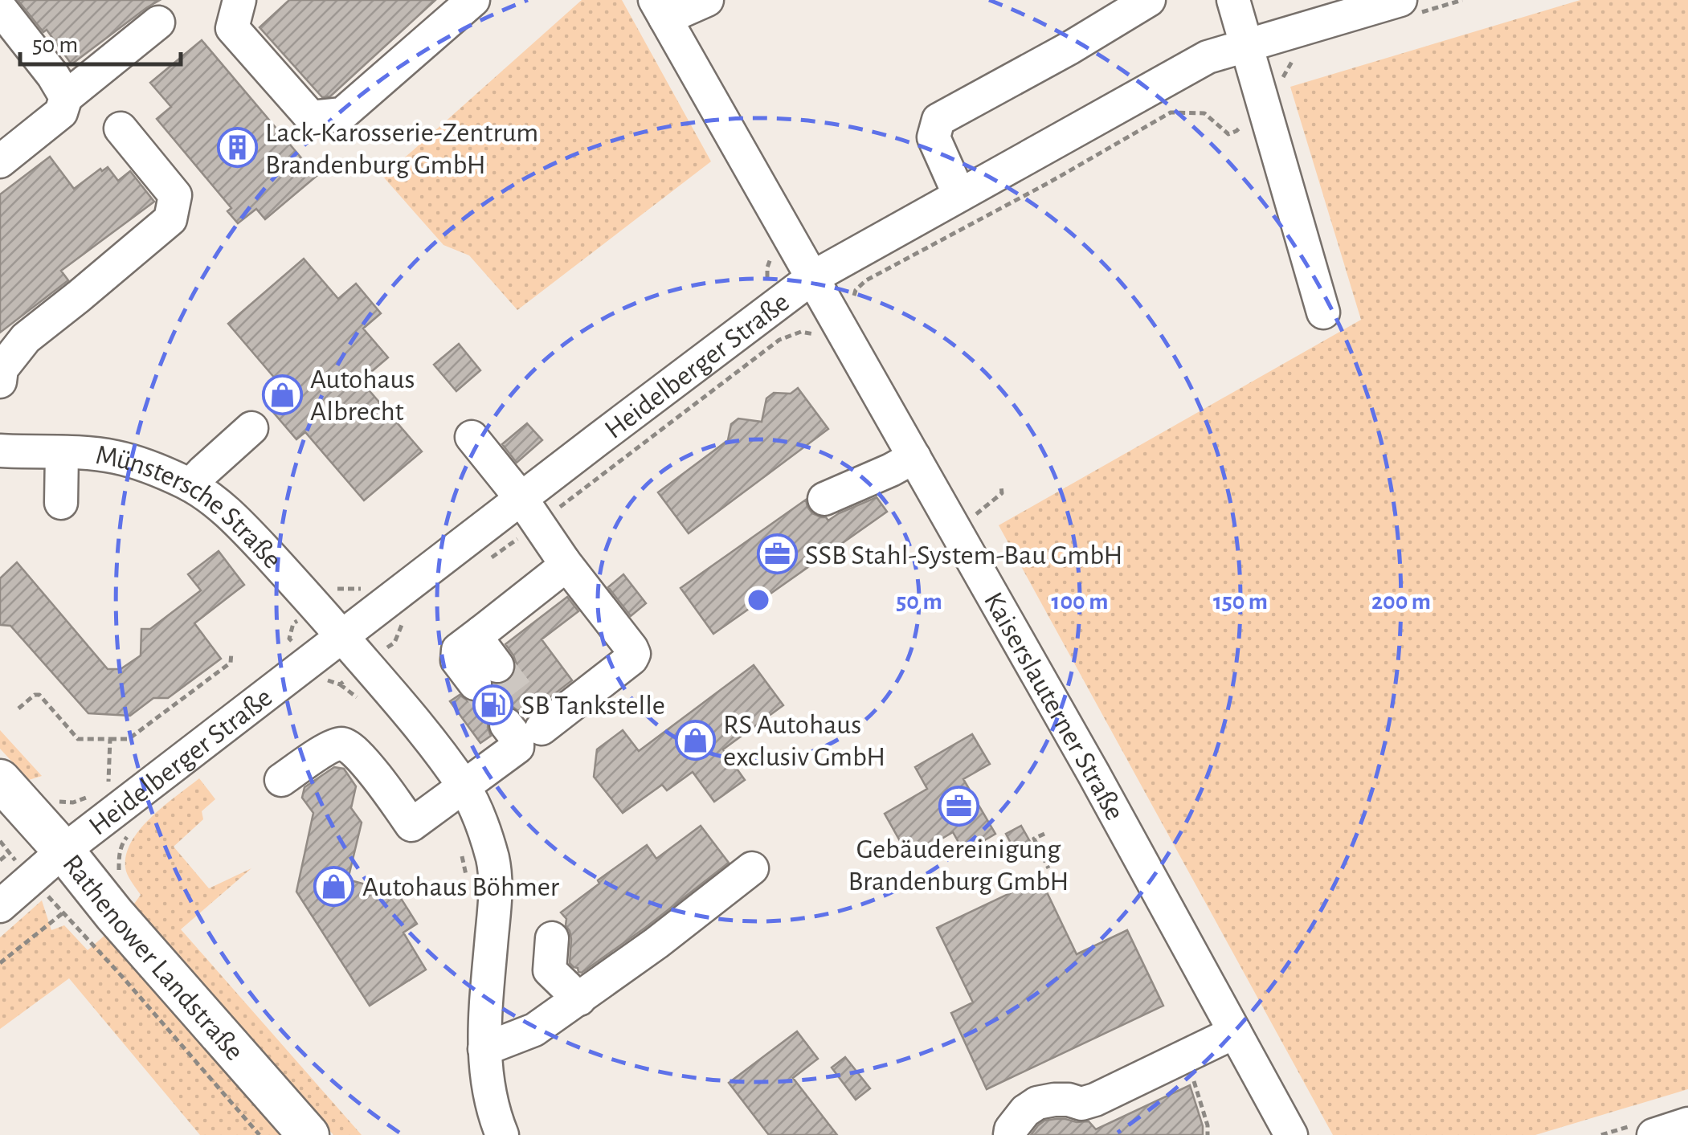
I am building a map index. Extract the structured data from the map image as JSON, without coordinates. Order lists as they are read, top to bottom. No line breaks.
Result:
{"streets":{"main road":["Rathenower Landstraße"],"street":["Heidelberger Straße","Münstersche Straße","Kaiserslauterner Straße"]},"crossings":[["Heidelberger Straße","Münstersche Straße"],["Heidelberger Straße","Kaiserslauterner Straße"],["Heidelberger Straße","Rathenower Landstraße"]],"places":{"building":["Lack-Karosserie-Zentrum Brandenburg GmbH"],"shop":["Autohaus Albrecht","RS Autohaus exclusiv GmbH","Autohaus Böhmer"],"office":["SSB Stahl-System-Bau GmbH","Gebäudereinigung Brandenburg GmbH"],"fuel station":["SB Tankstelle"]},"scale_bar":"50 m","rings":["50 m","100 m","150 m","200 m"]}
